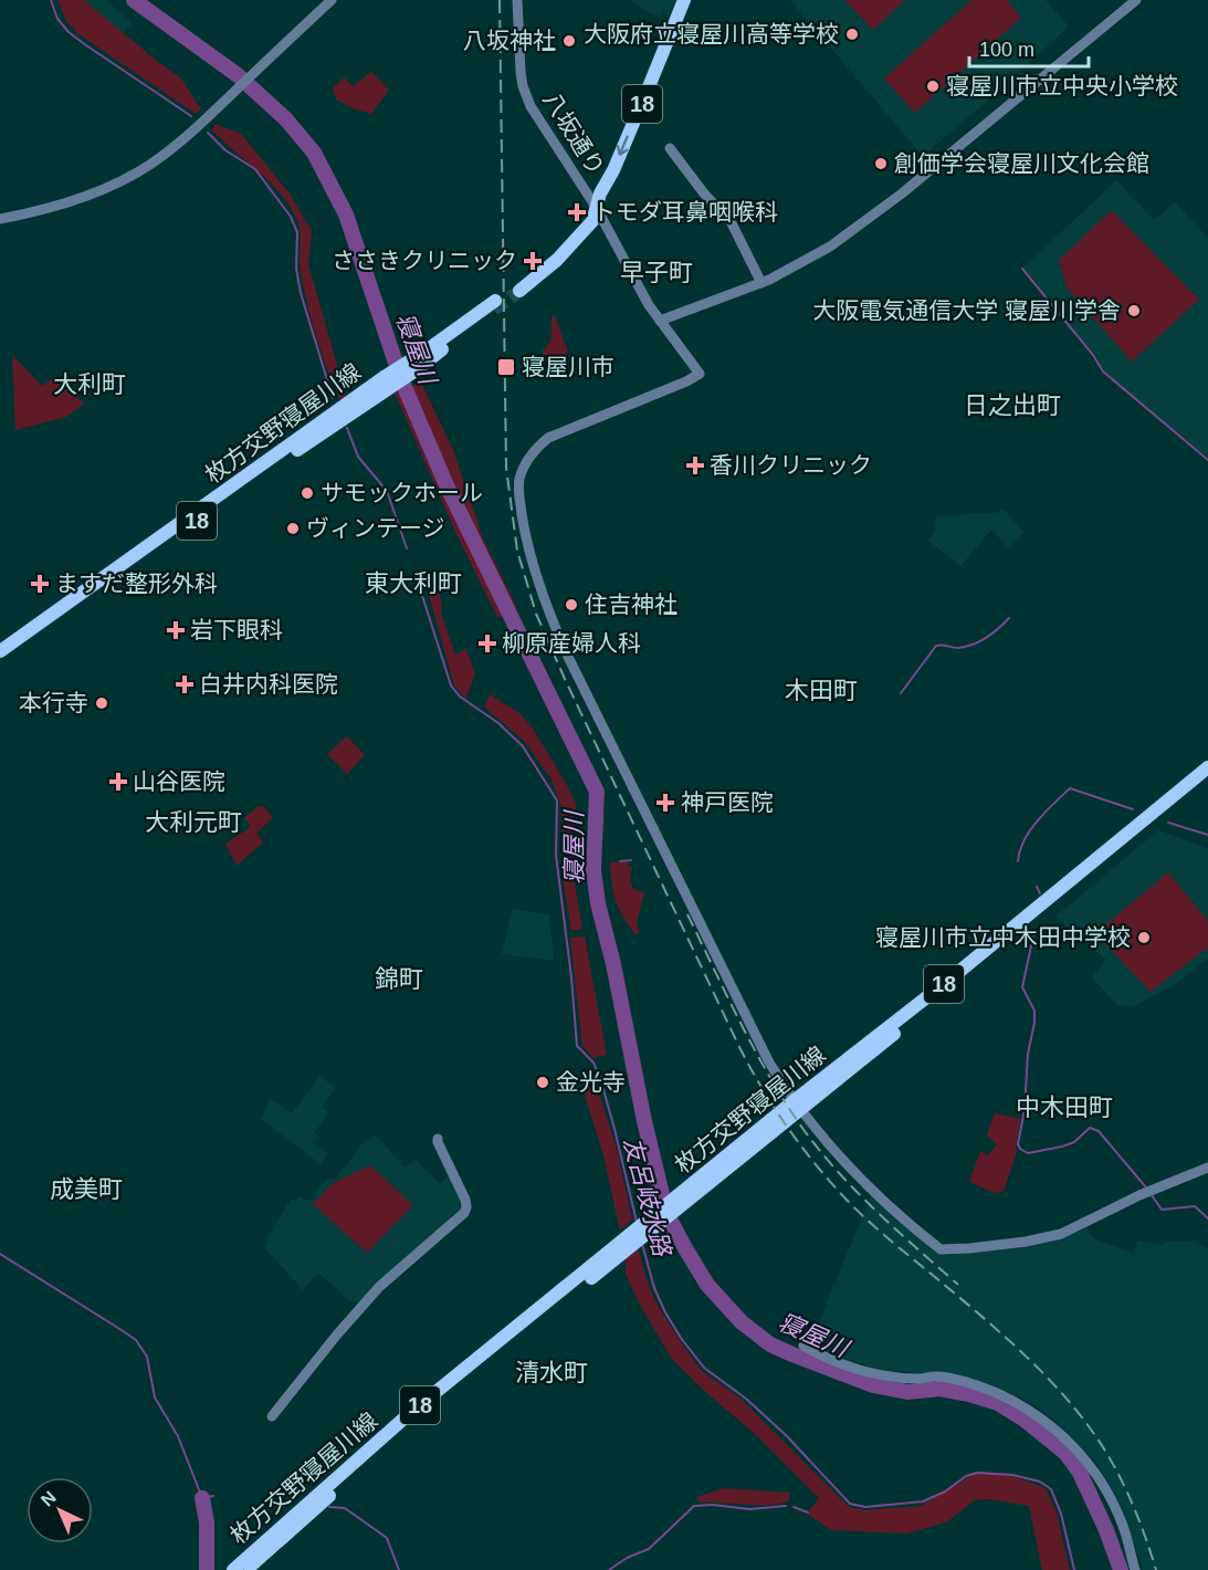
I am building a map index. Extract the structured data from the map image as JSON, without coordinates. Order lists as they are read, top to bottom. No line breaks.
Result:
{"streets":{"main road":["18","枚方交野寝屋川線"],"street":["八坂通り"]},"crossings":[["18","八坂通り"],["八坂通り","枚方交野寝屋川線"]],"districts":["早子町","大利町","日之出町","東大利町","木田町","大利元町","錦町","中木田町","成美町","清水町"],"water":["寝屋川","友呂岐水路"],"places":{"other":["大阪府立寝屋川高等学校","八坂神社","寝屋川市立中央小学校","創価学会寝屋川文化会館","大阪電気通信大学 寝屋川学舎","サモックホール","ヴィンテージ","住吉神社","本行寺","寝屋川市立中木田中学校","金光寺"],"health":["トモダ耳鼻咽喉科","ささきクリニック","香川クリニック","ますだ整形外科","岩下眼科","柳原産婦人科","白井内科医院","山谷医院","神戸医院"],"transit":["寝屋川市"]},"scale_bar":"100 m","north":"top left"}
